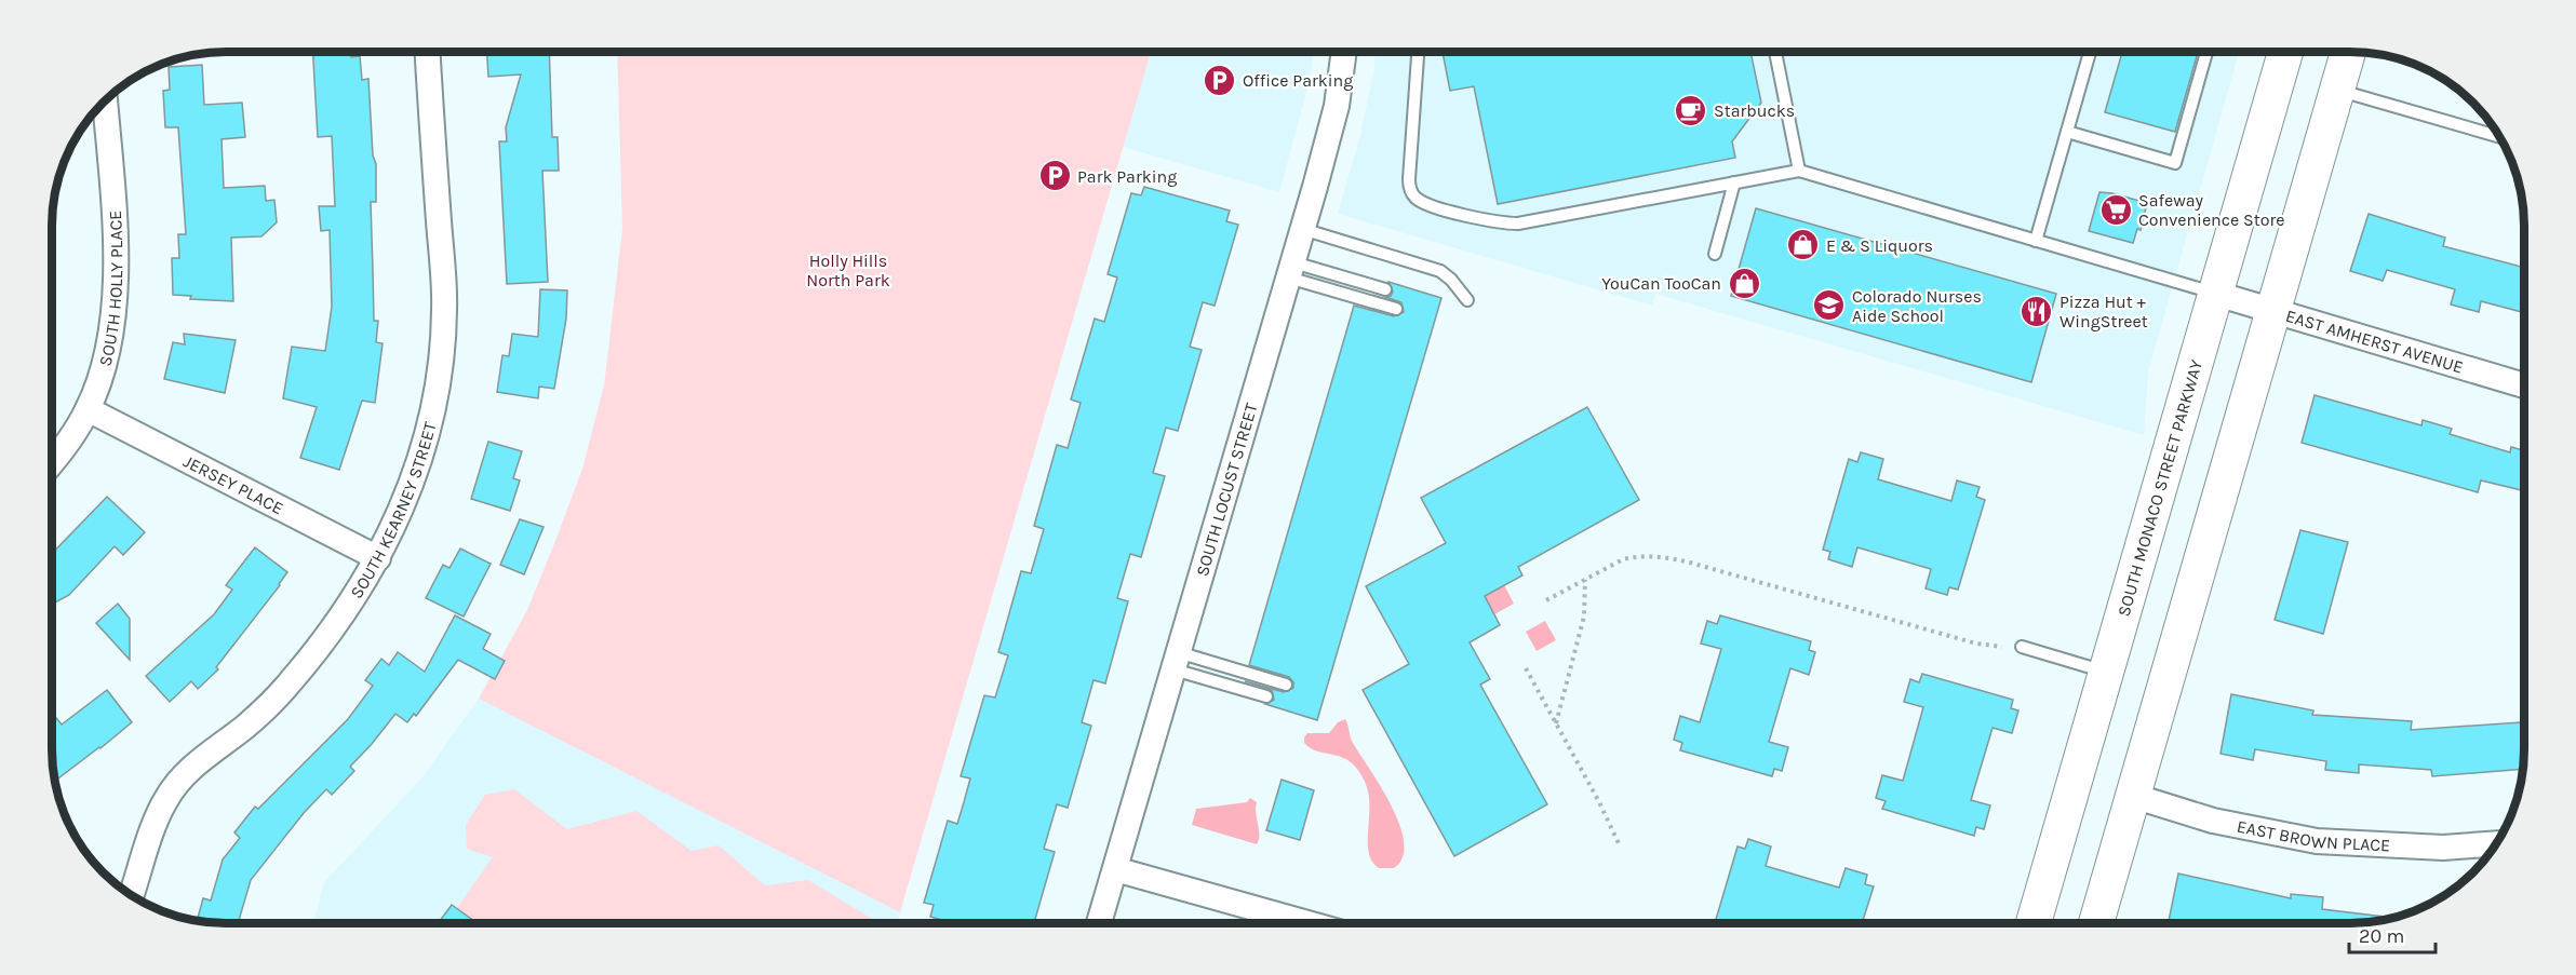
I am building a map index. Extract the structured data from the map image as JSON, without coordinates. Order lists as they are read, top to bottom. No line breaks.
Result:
{"streets":{"main road":["SOUTH MONACO STREET PARKWAY"],"street":["SOUTH HOLLY PLACE","EAST AMHERST AVENUE","JERSEY PLACE","SOUTH LOCUST STREET","SOUTH KEARNEY STREET","EAST BROWN PLACE"]},"crossings":[["SOUTH HOLLY PLACE","JERSEY PLACE"],["EAST AMHERST AVENUE","SOUTH MONACO STREET PARKWAY"],["JERSEY PLACE","SOUTH KEARNEY STREET"]],"parks":["Holly Hills North Park"],"places":{"parking":["Office Parking","Park Parking"],"cafe":["Starbucks"],"supermarket":["Safeway Convenience Store"],"shop":["E & S Liquors","YouCan TooCan"],"school or university":["Colorado Nurses Aide School"],"restaurant":["Pizza Hut + WingStreet"]},"scale_bar":"20 m"}
